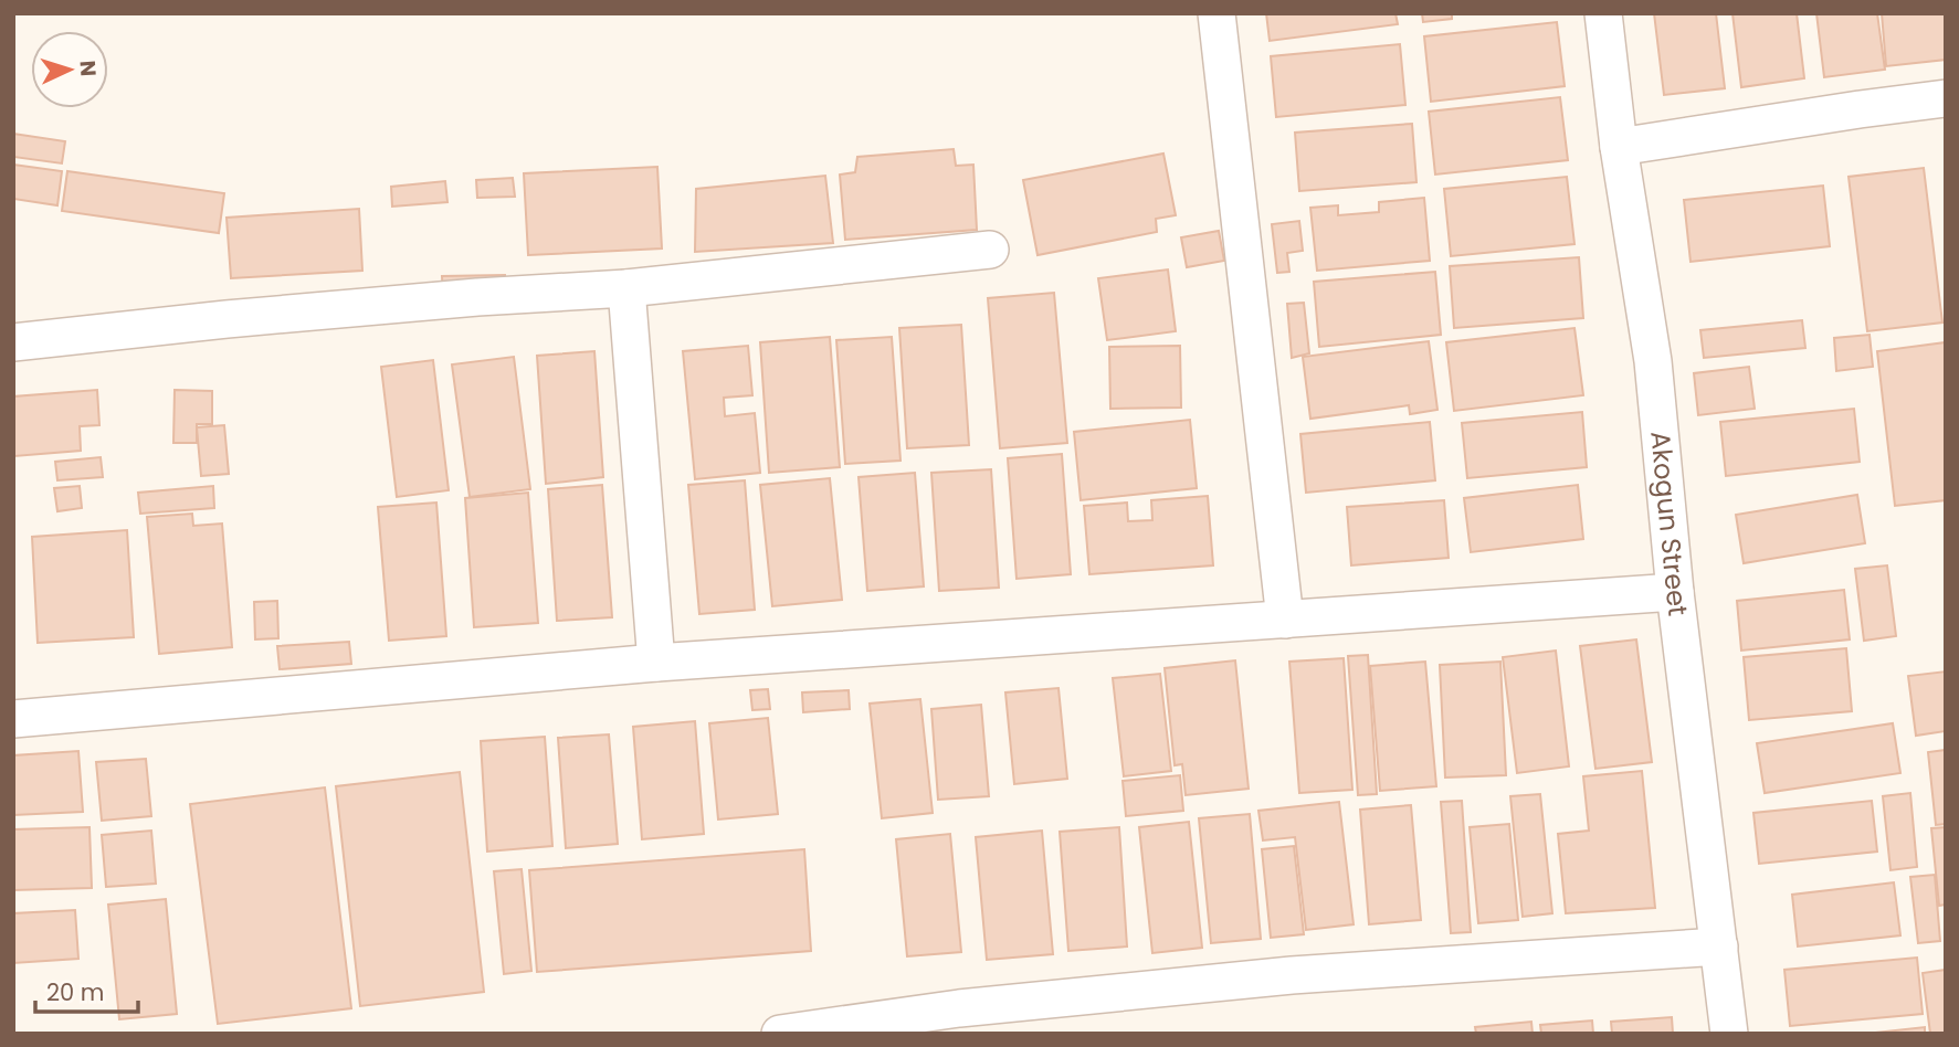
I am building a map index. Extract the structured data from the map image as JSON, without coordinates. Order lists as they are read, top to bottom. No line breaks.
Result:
{"streets":{"street":["Akogun Street"]},"scale_bar":"20 m","north":"right"}
